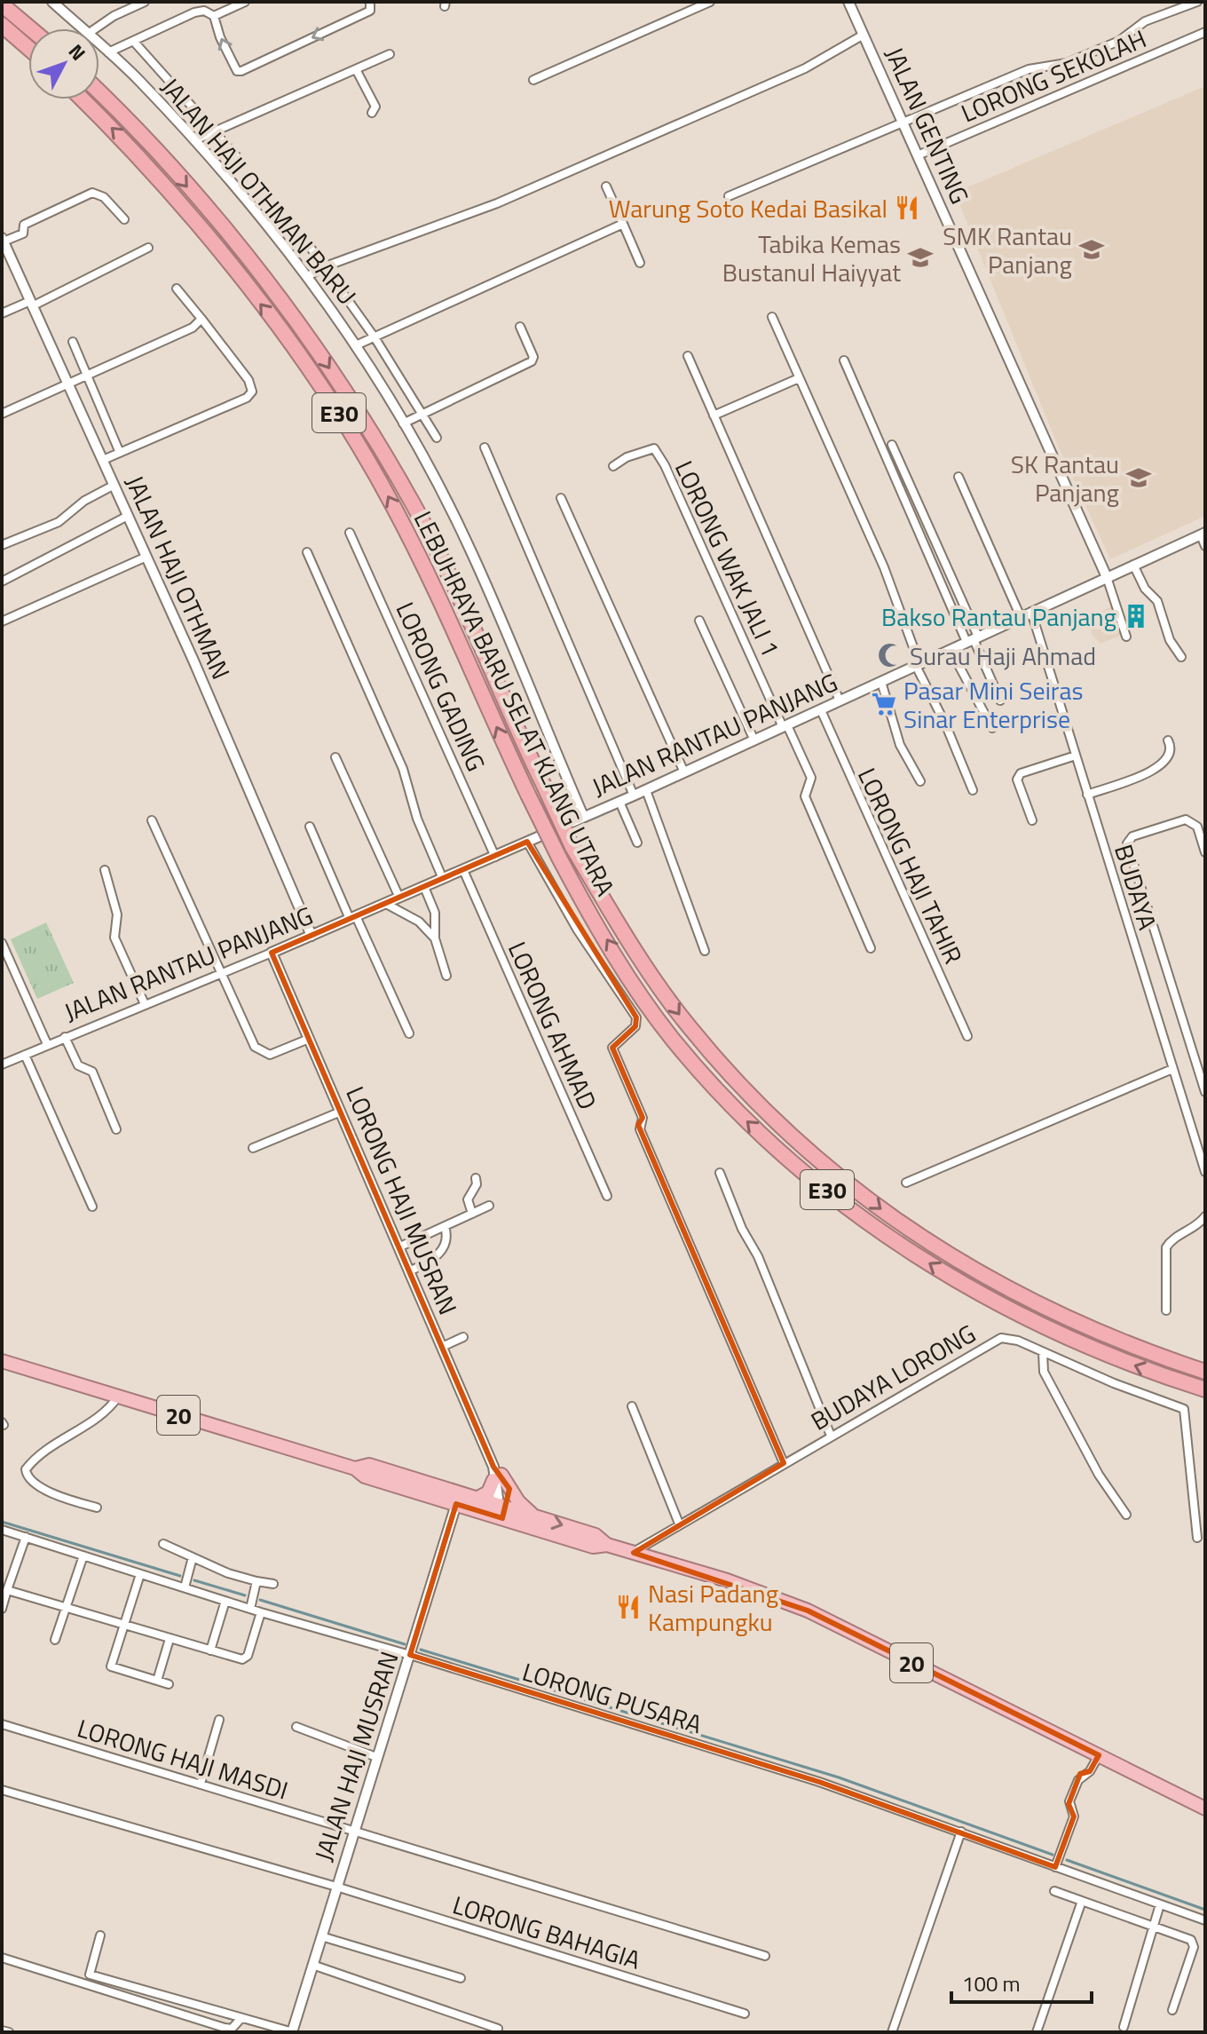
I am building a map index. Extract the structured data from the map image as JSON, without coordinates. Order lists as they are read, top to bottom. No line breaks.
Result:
{"streets":{"highway":["E30","LEBUHRAYA BARU SELAT KLANG UTARA","20"],"street":["LORONG SEKOLAH","JALAN GENTING","JALAN HAJI OTHMAN BARU","LORONG WAK JALI 1","JALAN HAJI OTHMAN","LORONG GADING","JALAN RANTAU PANJANG","LORONG HAJI TAHIR","BUDAYA","LORONG AHMAD","LORONG HAJI MUSRAN","BUDAYA LORONG","LORONG PUSARA","JALAN HAJI MUSRAN","LORONG HAJI MASDI","LORONG BAHAGIA"]},"crossings":[["LORONG SEKOLAH","JALAN GENTING"],["JALAN GENTING","JALAN RANTAU PANJANG"],["JALAN HAJI OTHMAN BARU","JALAN RANTAU PANJANG"],["LORONG WAK JALI 1","JALAN RANTAU PANJANG"],["JALAN HAJI OTHMAN","JALAN RANTAU PANJANG"],["LORONG GADING","JALAN RANTAU PANJANG"],["JALAN RANTAU PANJANG","LORONG HAJI TAHIR"],["JALAN RANTAU PANJANG","BUDAYA"],["JALAN RANTAU PANJANG","LORONG AHMAD"],["JALAN RANTAU PANJANG","LORONG HAJI MUSRAN"],["LORONG HAJI MUSRAN","20"],["BUDAYA LORONG","20"],["20","JALAN HAJI MUSRAN"],["LORONG PUSARA","JALAN HAJI MUSRAN"],["JALAN HAJI MUSRAN","LORONG HAJI MASDI"],["JALAN HAJI MUSRAN","LORONG BAHAGIA"]],"places":{"restaurant":["Warung Soto Kedai Basikal","Nasi Padang Kampungku"],"school or university":["SMK Rantau Panjang","Tabika Kemas Bustanul Haiyyat","SK Rantau Panjang"],"building":["Bakso Rantau Panjang"],"mosque":["Surau Haji Ahmad"],"supermarket":["Pasar Mini Seiras Sinar Enterprise"]},"scale_bar":"100 m","north":"top right"}
